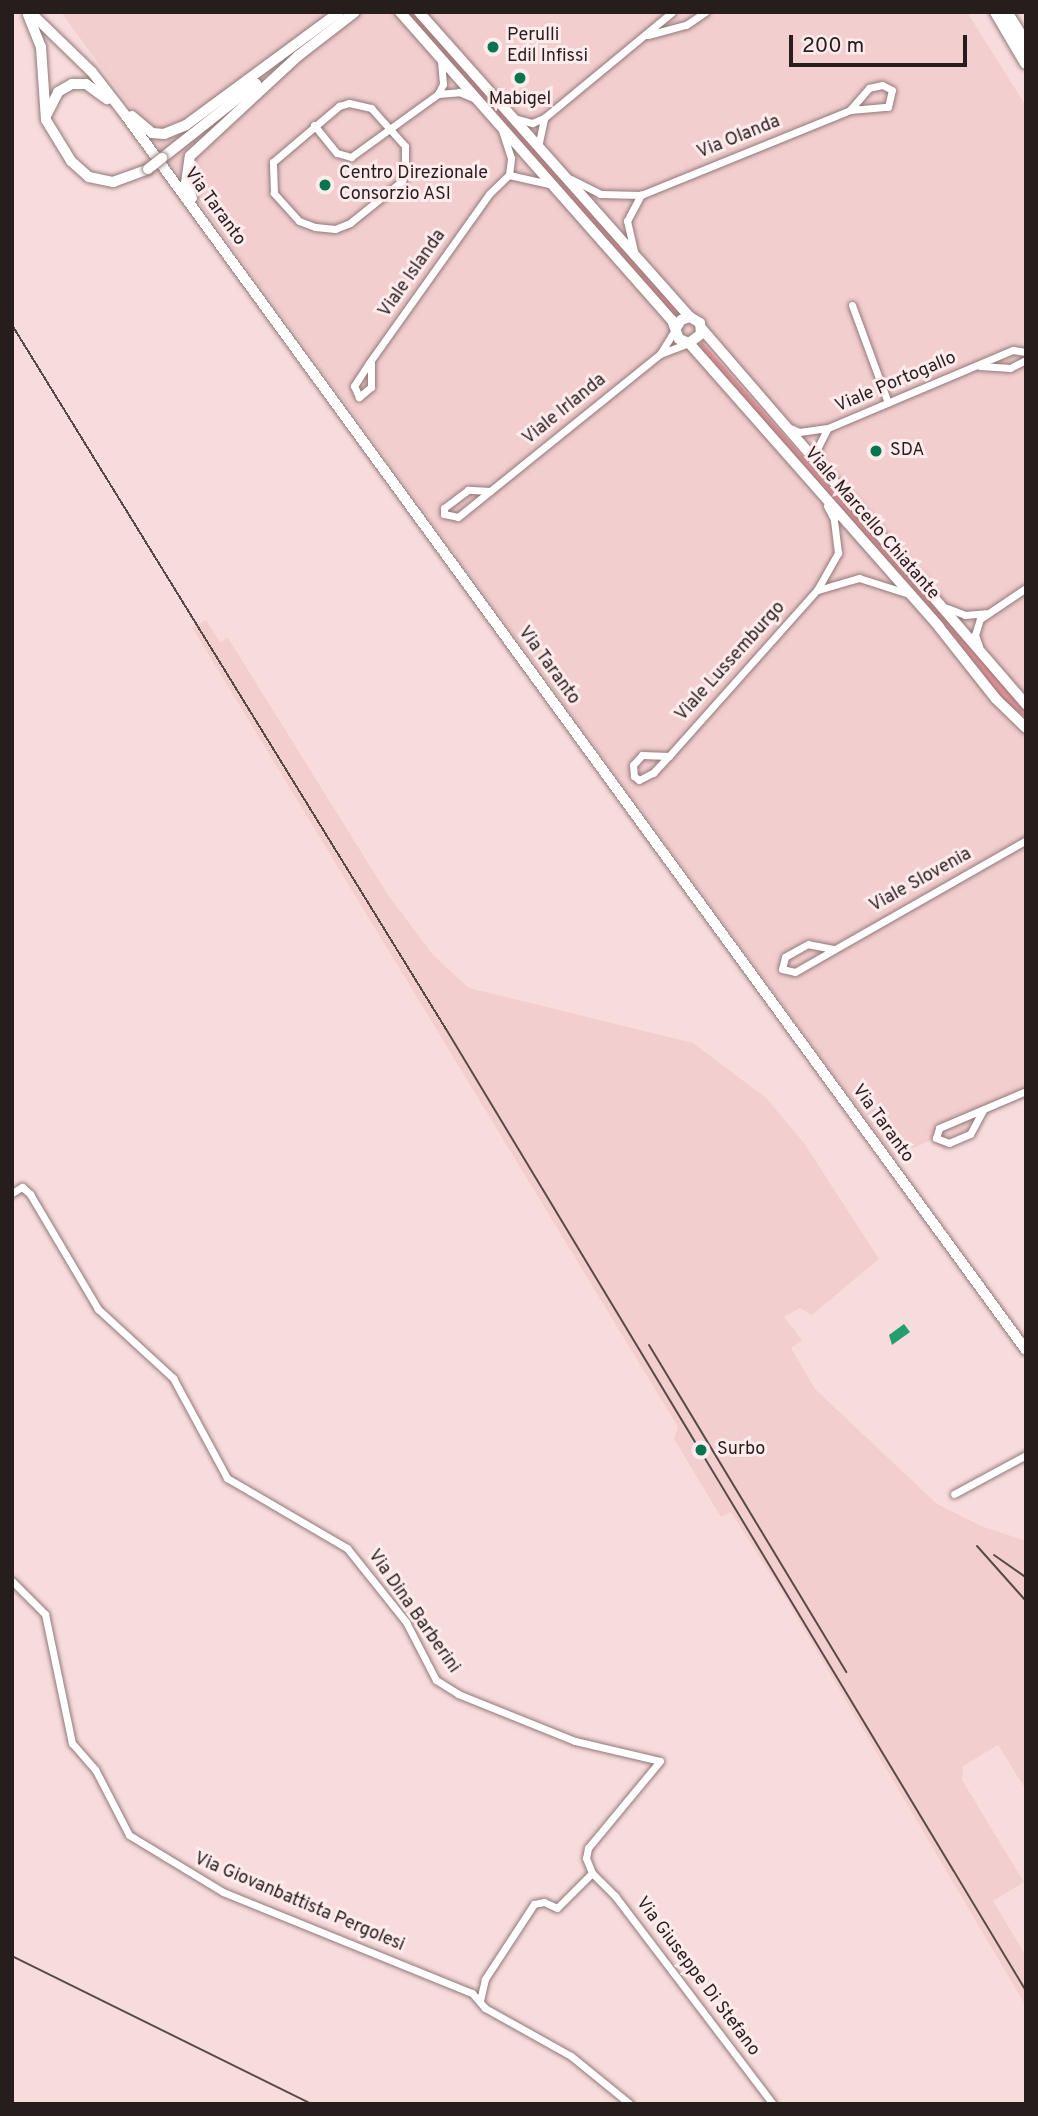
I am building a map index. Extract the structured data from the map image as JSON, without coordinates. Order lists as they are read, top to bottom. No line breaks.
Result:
{"streets":{"main road":["Via Taranto","Viale Marcello Chiatante"],"street":["Via Olanda","Viale Islanda","Viale Portogallo","Viale Irlanda","Viale Lussemburgo","Viale Slovenia","Via Dina Barberini","Via Giovanbattista Pergolesi","Via Giuseppe Di Stefano"]},"crossings":[["Via Olanda","Viale Marcello Chiatante"],["Viale Portogallo","Viale Marcello Chiatante"],["Viale Irlanda","Viale Marcello Chiatante"],["Viale Marcello Chiatante","Viale Lussemburgo"],["Via Dina Barberini","Via Giuseppe Di Stefano"]],"places":["Perulli Edil Infissi","Mabigel","Centro Direzionale Consorzio ASI","SDA","Surbo"],"scale_bar":"200 m"}
